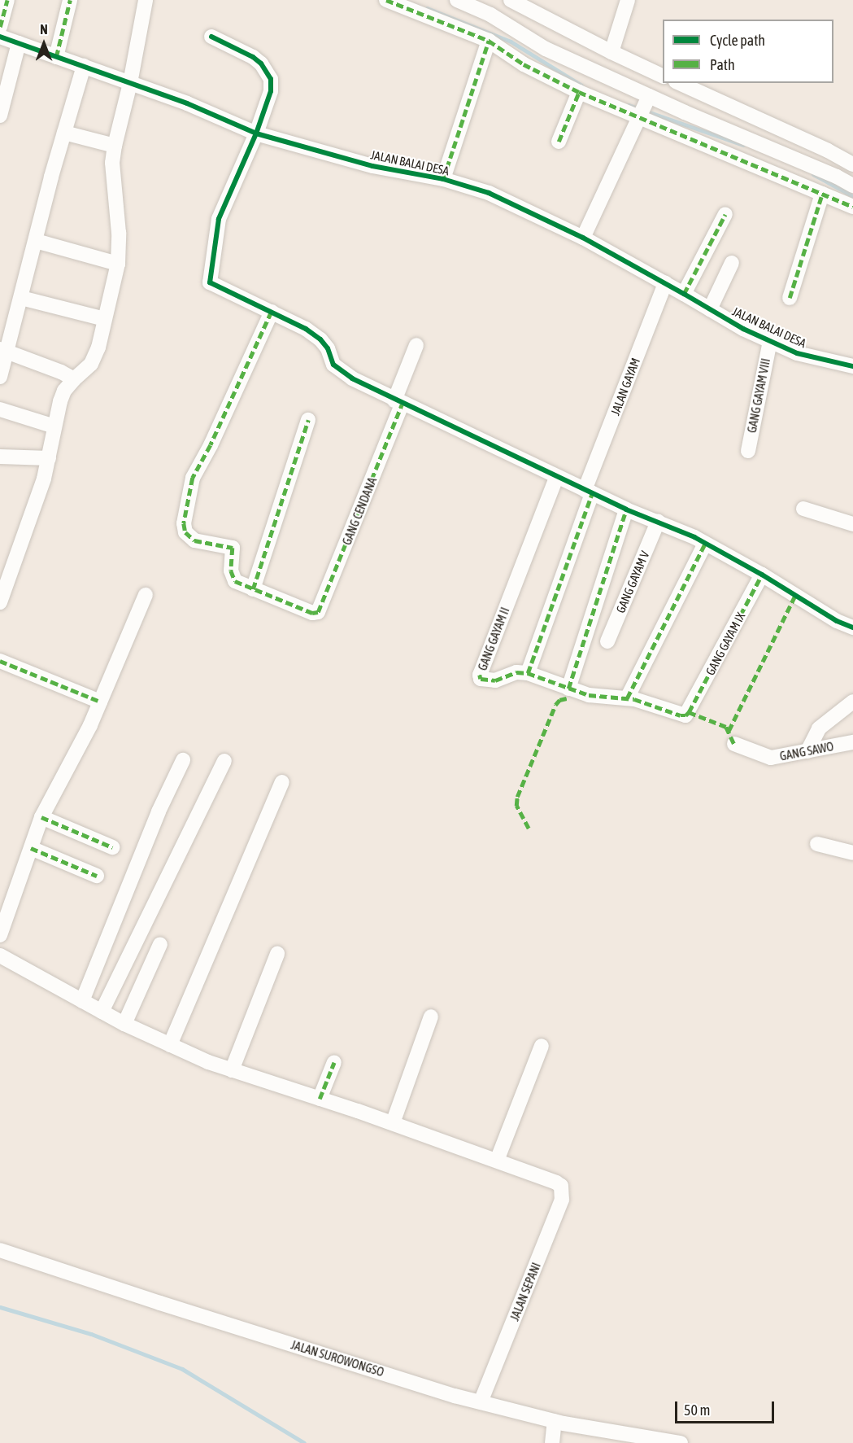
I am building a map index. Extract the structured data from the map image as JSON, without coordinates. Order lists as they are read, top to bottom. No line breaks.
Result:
{"streets":{"street":["JALAN BALAI DESA","JALAN GAYAM","GANG GAYAM VIII","GANG CENDANA","GANG GAYAM V","GANG GAYAM II","GANG GAYAM IX","GANG SAWO","JALAN SEPANI","JALAN SUROWONGSO"]},"crossings":[["JALAN BALAI DESA","JALAN GAYAM"],["JALAN BALAI DESA","GANG GAYAM VIII"],["JALAN GAYAM","GANG GAYAM II"],["JALAN SEPANI","JALAN SUROWONGSO"]],"legend":["Cycle path","Path"],"scale_bar":"50 m","north":"top"}
